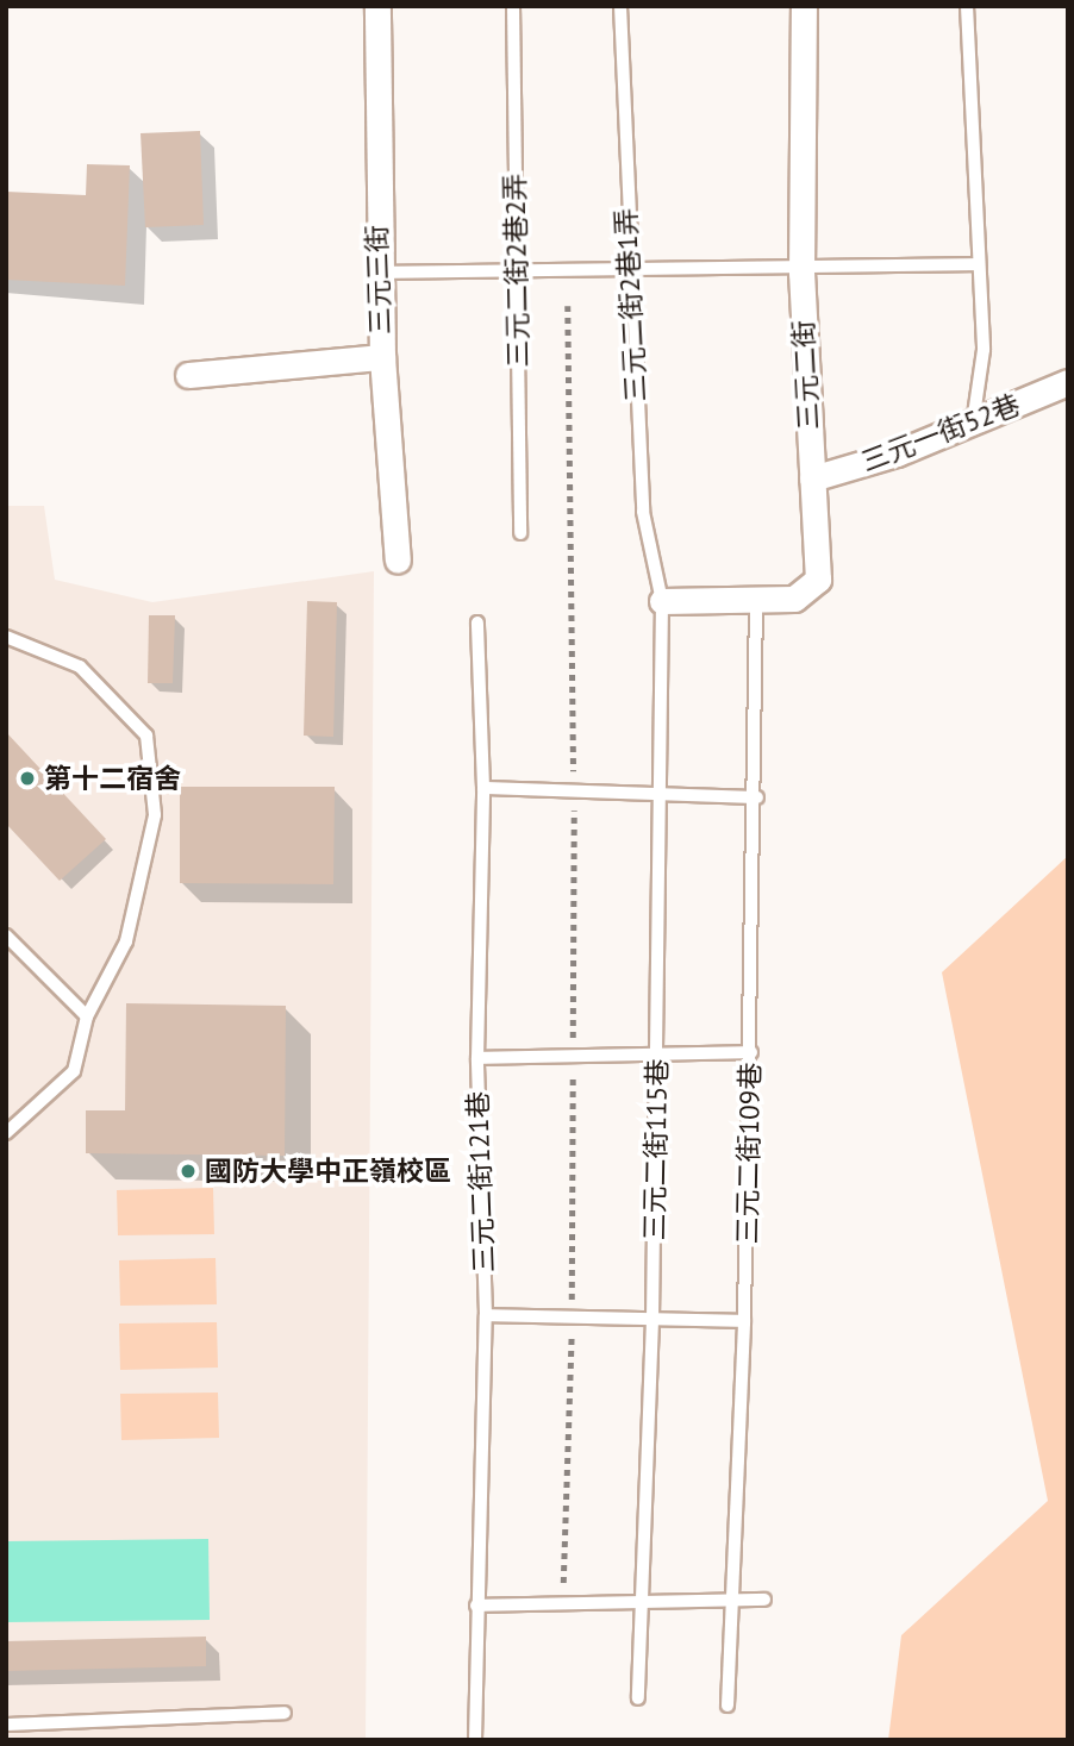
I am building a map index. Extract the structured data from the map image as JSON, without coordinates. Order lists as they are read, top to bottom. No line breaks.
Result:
{"streets":{"street":["三元三街","三元二街","三元一街52巷"],"lane":["三元二街2巷2弄","三元二街2巷1弄","三元二街115巷","三元二街109巷","三元二街121巷"]},"crossings":[["三元二街2巷1弄","三元二街"],["三元二街2巷1弄","三元二街115巷"],["三元二街","三元一街52巷"],["三元二街","三元二街115巷"],["三元二街","三元二街109巷"]],"places":["第十二宿舍","國防大學中正嶺校區"]}
